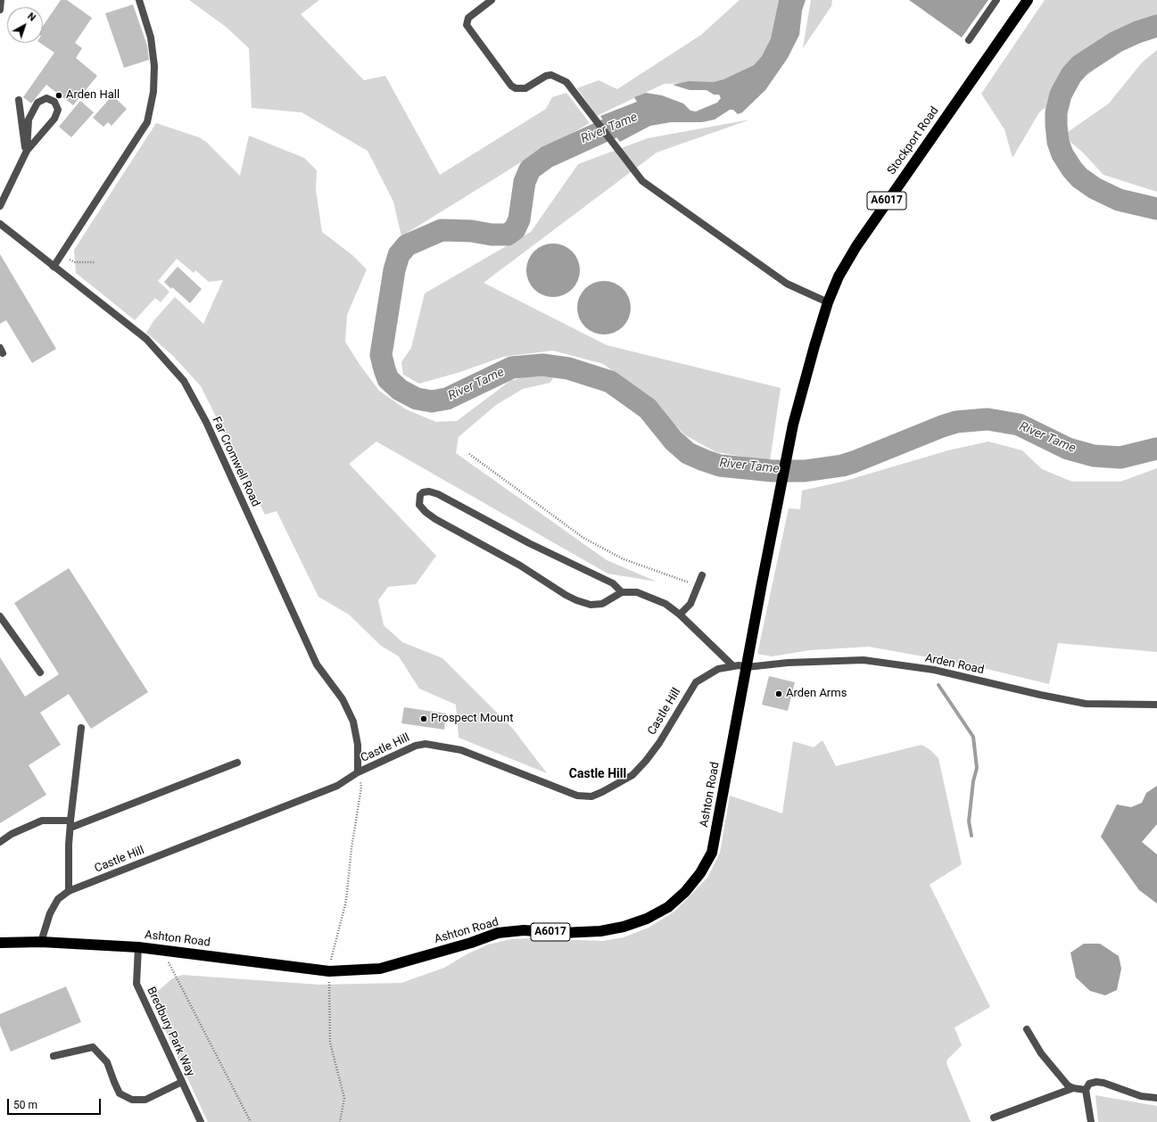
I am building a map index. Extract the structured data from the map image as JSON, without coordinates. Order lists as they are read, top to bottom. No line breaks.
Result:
{"streets":{"highway":["Stockport Road","A6017","Ashton Road"],"street":["Far Cromwell Road","Arden Road","Castle Hill","Bredbury Park Way"]},"crossings":[["Stockport Road","Ashton Road"],["Far Cromwell Road","Castle Hill"],["Arden Road","Castle Hill"],["Arden Road","Ashton Road"],["Castle Hill","Ashton Road"],["Ashton Road","Bredbury Park Way"]],"districts":["Castle Hill"],"water":["River Tame"],"places":["Arden Hall","Arden Arms","Prospect Mount"],"scale_bar":"50 m","north":"top right"}
